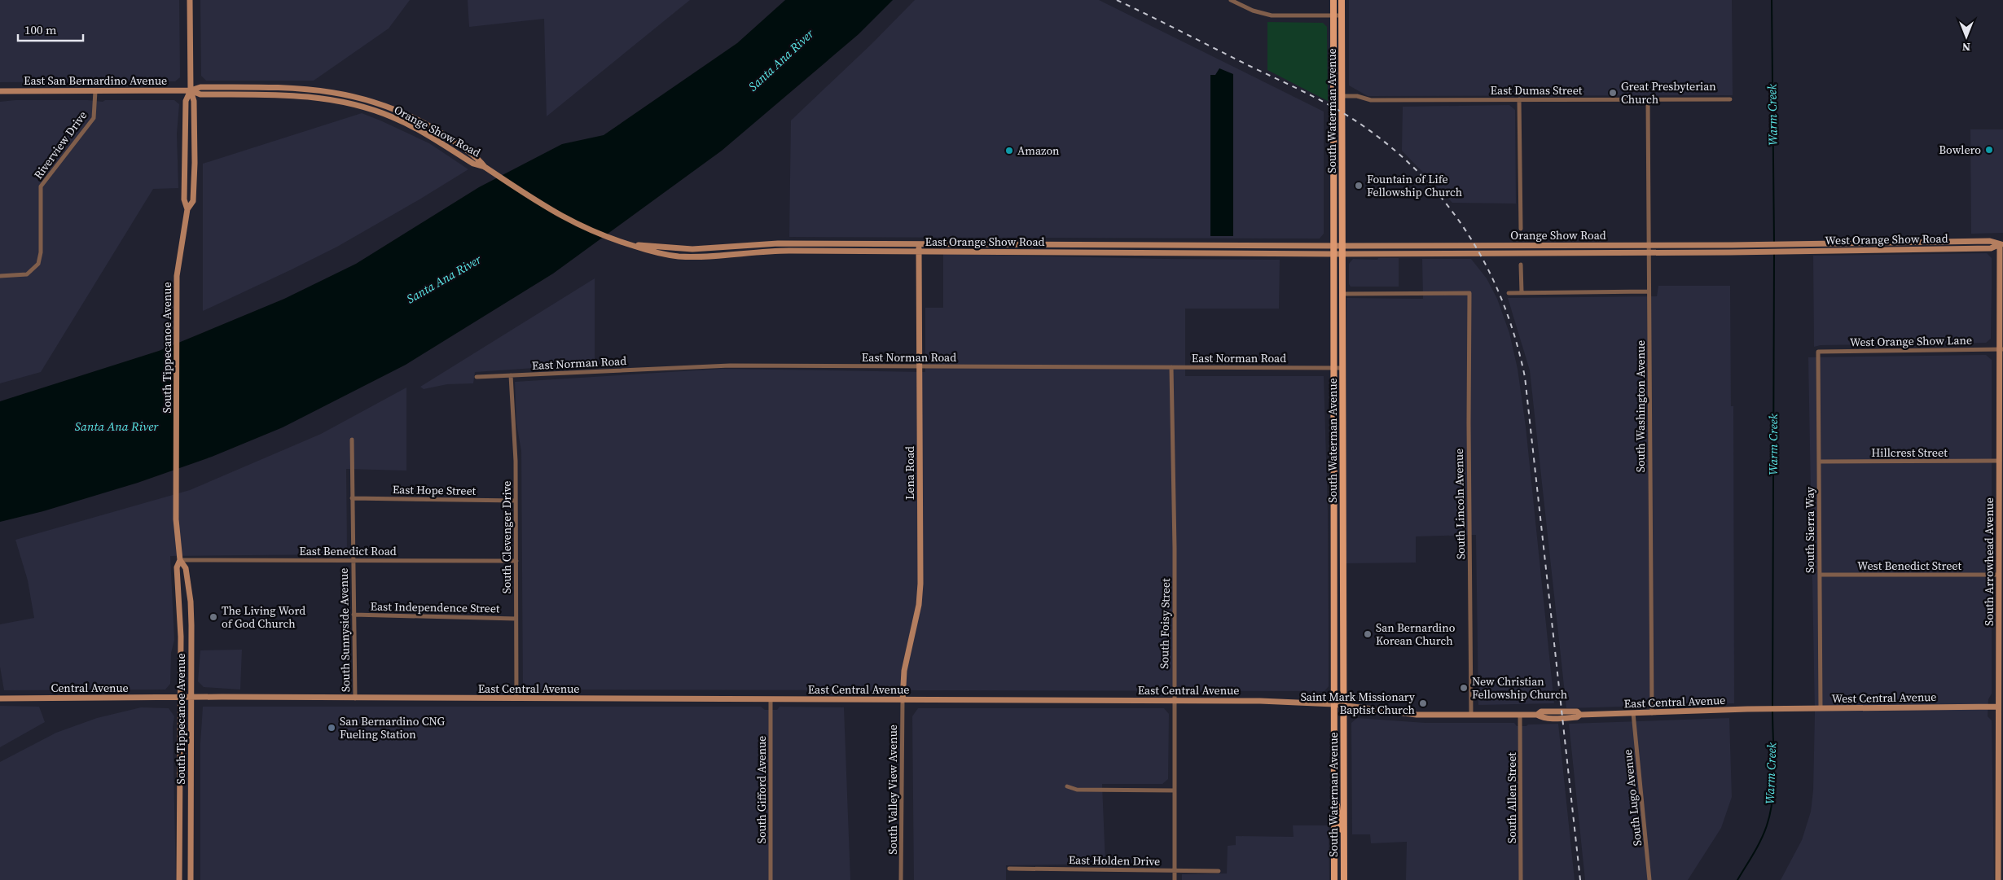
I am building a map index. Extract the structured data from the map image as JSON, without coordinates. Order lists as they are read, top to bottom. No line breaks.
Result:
{"streets":{"main road":["East San Bernardino Avenue","South Waterman Avenue","Orange Show Road","West Orange Show Road","East Orange Show Road","South Tippecanoe Avenue","Lena Road","South Arrowhead Avenue","Central Avenue","East Central Avenue","West Central Avenue"],"street":["East Dumas Street","Riverview Drive","West Orange Show Lane","East Norman Road","South Washington Avenue","Hillcrest Street","East Hope Street","South Lincoln Avenue","South Sierra Way","South Clevenger Drive","East Benedict Road","West Benedict Street","East Independence Street","South Foisy Street","South Sunnyside Avenue","South Gifford Avenue","South Valley View Avenue","South Allen Street","South Lugo Avenue","East Holden Drive"]},"crossings":[["East San Bernardino Avenue","Orange Show Road"],["East San Bernardino Avenue","Riverview Drive"],["East San Bernardino Avenue","South Tippecanoe Avenue"],["East Dumas Street","South Waterman Avenue"],["East Dumas Street","South Washington Avenue"],["South Waterman Avenue","Orange Show Road"],["South Waterman Avenue","East Orange Show Road"],["South Waterman Avenue","East Norman Road"],["South Waterman Avenue","South Lincoln Avenue"],["South Waterman Avenue","East Central Avenue"],["Orange Show Road","West Orange Show Road"],["Orange Show Road","East Orange Show Road"],["Orange Show Road","South Tippecanoe Avenue"],["Orange Show Road","South Washington Avenue"],["West Orange Show Road","South Arrowhead Avenue"],["East Orange Show Road","Lena Road"],["West Orange Show Lane","South Sierra Way"],["West Orange Show Lane","South Arrowhead Avenue"],["South Tippecanoe Avenue","East Benedict Road"],["South Tippecanoe Avenue","Central Avenue"],["South Tippecanoe Avenue","East Central Avenue"],["East Norman Road","Lena Road"],["East Norman Road","South Clevenger Drive"],["East Norman Road","South Foisy Street"],["South Washington Avenue","East Central Avenue"],["Hillcrest Street","South Sierra Way"],["Hillcrest Street","South Arrowhead Avenue"],["Lena Road","East Central Avenue"],["Lena Road","South Valley View Avenue"],["East Hope Street","South Clevenger Drive"],["East Hope Street","South Sunnyside Avenue"],["South Lincoln Avenue","East Central Avenue"],["South Sierra Way","West Benedict Street"],["South Sierra Way","West Central Avenue"],["South Clevenger Drive","East Benedict Road"],["South Clevenger Drive","East Independence Street"],["South Clevenger Drive","East Central Avenue"],["East Benedict Road","South Sunnyside Avenue"],["South Arrowhead Avenue","West Benedict Street"],["South Arrowhead Avenue","West Central Avenue"],["East Independence Street","South Sunnyside Avenue"],["South Foisy Street","East Central Avenue"],["South Foisy Street","East Holden Drive"],["South Sunnyside Avenue","East Central Avenue"],["Central Avenue","East Central Avenue"],["East Central Avenue","West Central Avenue"],["East Central Avenue","South Gifford Avenue"],["East Central Avenue","South Valley View Avenue"],["East Central Avenue","South Allen Street"],["East Central Avenue","South Lugo Avenue"]],"water":["Santa Ana River","Warm Creek"],"places":["Great Presbyterian Church","Bowlero","Amazon","Fountain of Life Fellowship Church","The Living Word of God Church","San Bernardino Korean Church","New Christian Fellowship Church","Saint Mark Missionary Baptist Church","San Bernardino CNG Fueling Station"],"scale_bar":"100 m","north":"bottom"}
